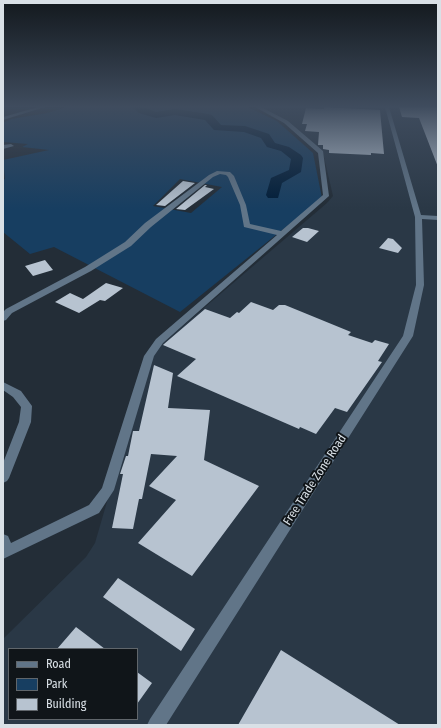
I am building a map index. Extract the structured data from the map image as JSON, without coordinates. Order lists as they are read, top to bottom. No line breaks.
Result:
{"streets":{"street":["Free Trade Zone Road"]},"legend":["Road","Park","Building"]}
